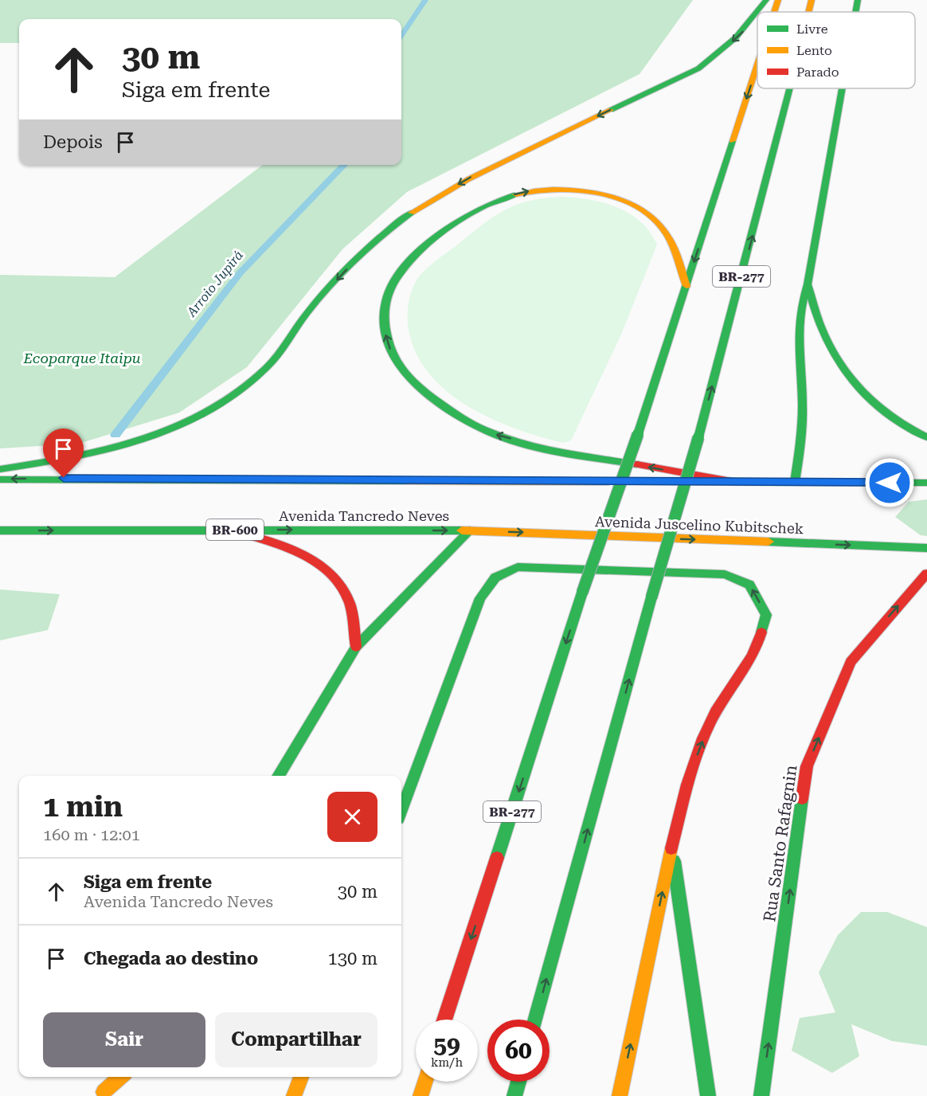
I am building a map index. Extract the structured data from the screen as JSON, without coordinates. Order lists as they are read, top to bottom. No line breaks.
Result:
{"streets":{"main road":["BR-277","Avenida Tancredo Neves","Avenida Juscelino Kubitschek","BR-600","Rua Santo Rafagnin"]},"crossings":[["Avenida Tancredo Neves","Avenida Juscelino Kubitschek"]],"one_way":["Rua Santo Rafagnin"],"water":["Arroio Jupirá"],"parks":["Ecoparque Itaipu"],"legend":["Livre","Lento","Parado"],"page":{"turn":["30 m","Siga em frente"],"then":"Depois","heading":["1 min","160 m · 12:01"],"list":[{"name":"Siga em frente","note":"Avenida Tancredo Neves","value":"30 m"},{"name":"Chegada ao destino","value":"130 m"}],"buttons":["Sair","Compartilhar"],"speed":"59 km/h","limit":"60"}}
